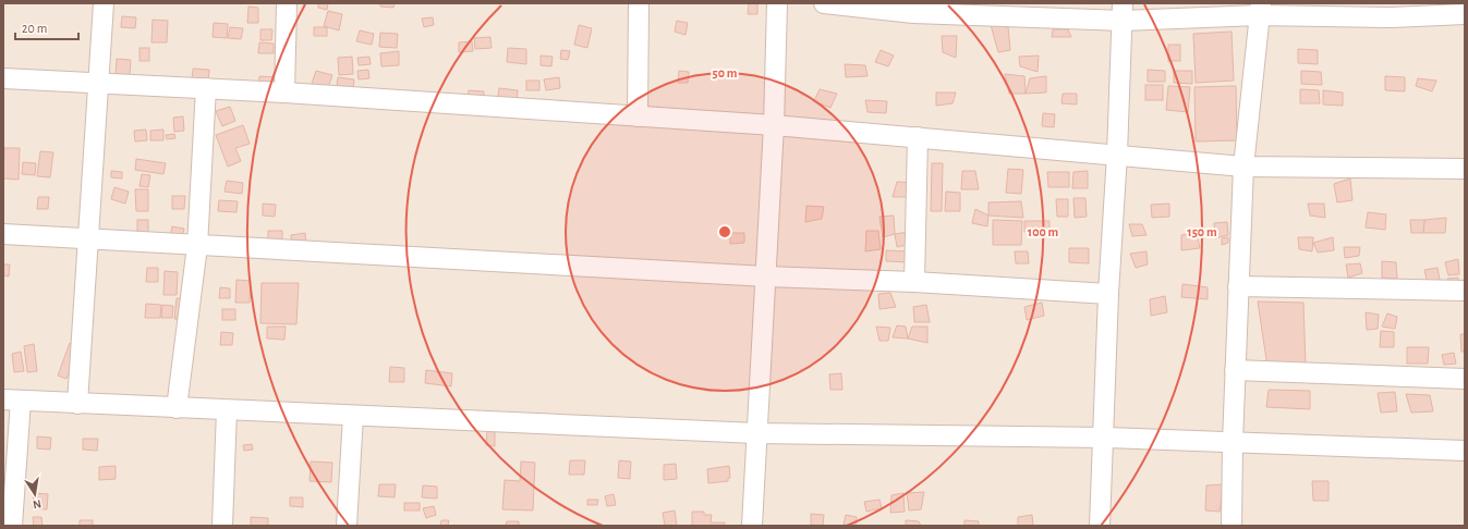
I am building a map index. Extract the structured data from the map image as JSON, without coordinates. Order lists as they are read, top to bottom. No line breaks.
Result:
{"scale_bar":"20 m","north":"bottom","rings":["50 m","100 m","150 m"]}
